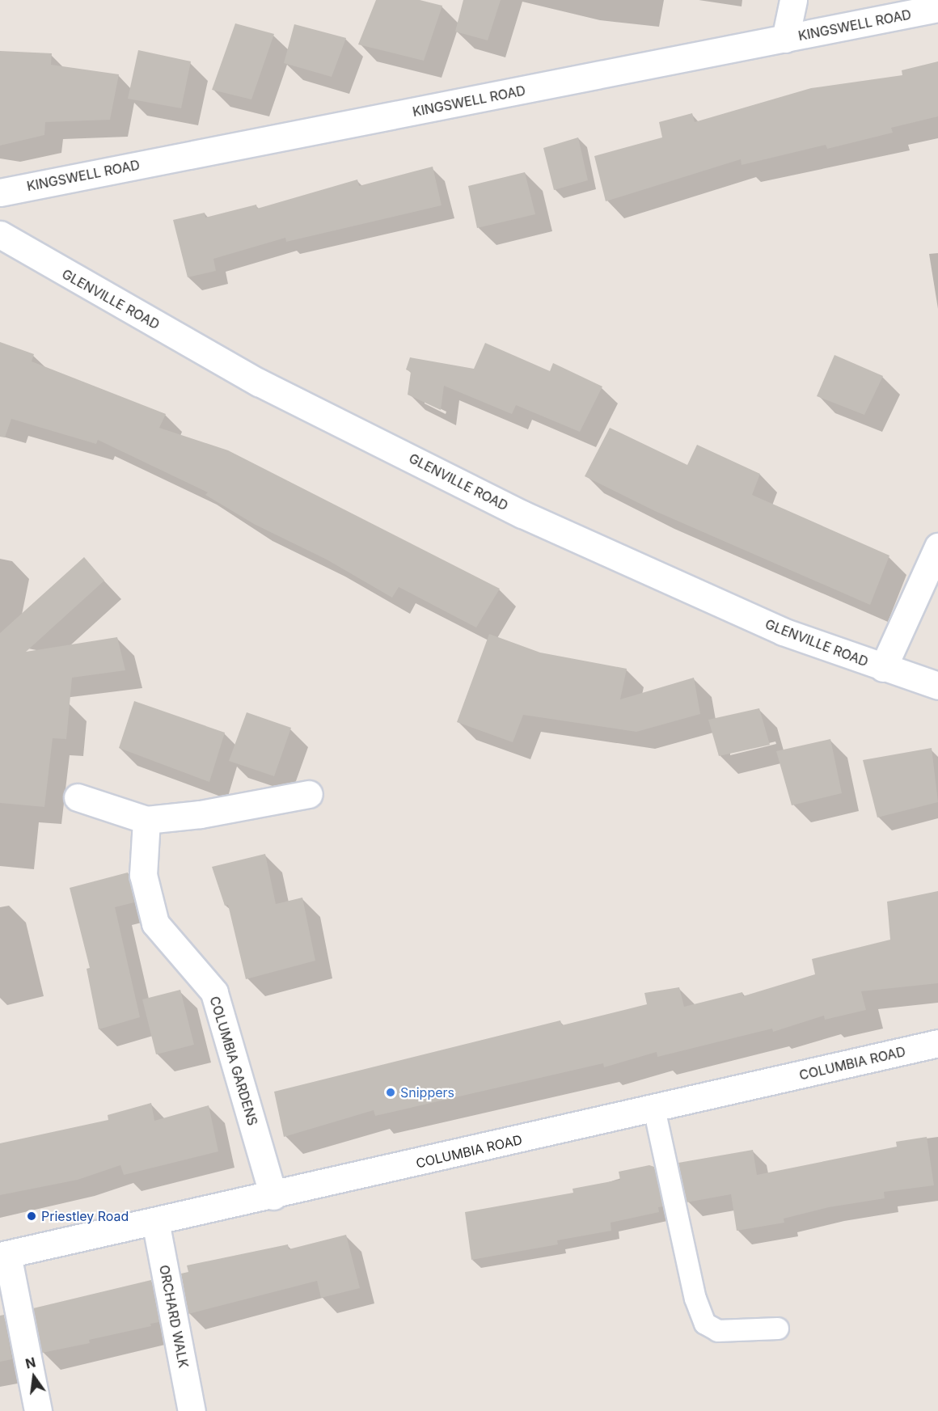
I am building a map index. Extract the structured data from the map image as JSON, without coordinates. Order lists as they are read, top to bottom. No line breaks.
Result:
{"streets":{"street":["KINGSWELL ROAD","GLENVILLE ROAD","COLUMBIA GARDENS","COLUMBIA ROAD","ORCHARD WALK"]},"crossings":[["COLUMBIA GARDENS","COLUMBIA ROAD"],["COLUMBIA ROAD","ORCHARD WALK"]],"places":["Snippers","Priestley Road"],"north":"top"}
